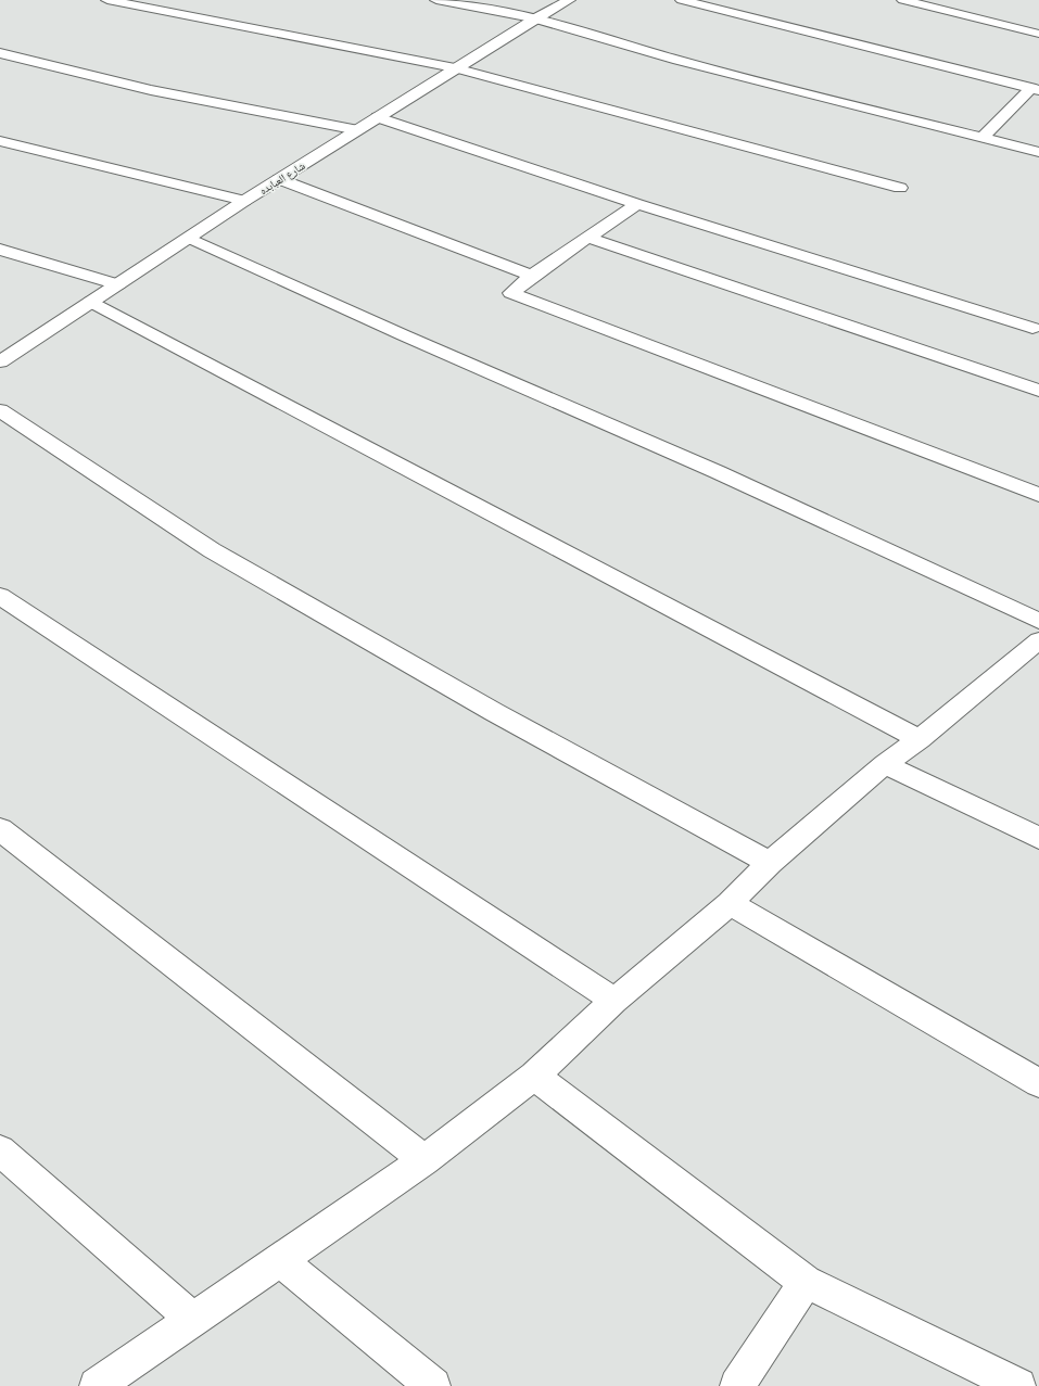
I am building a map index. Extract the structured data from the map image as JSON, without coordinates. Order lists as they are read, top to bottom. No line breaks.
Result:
{"streets":{"street":["شارع العبابده"]}}
